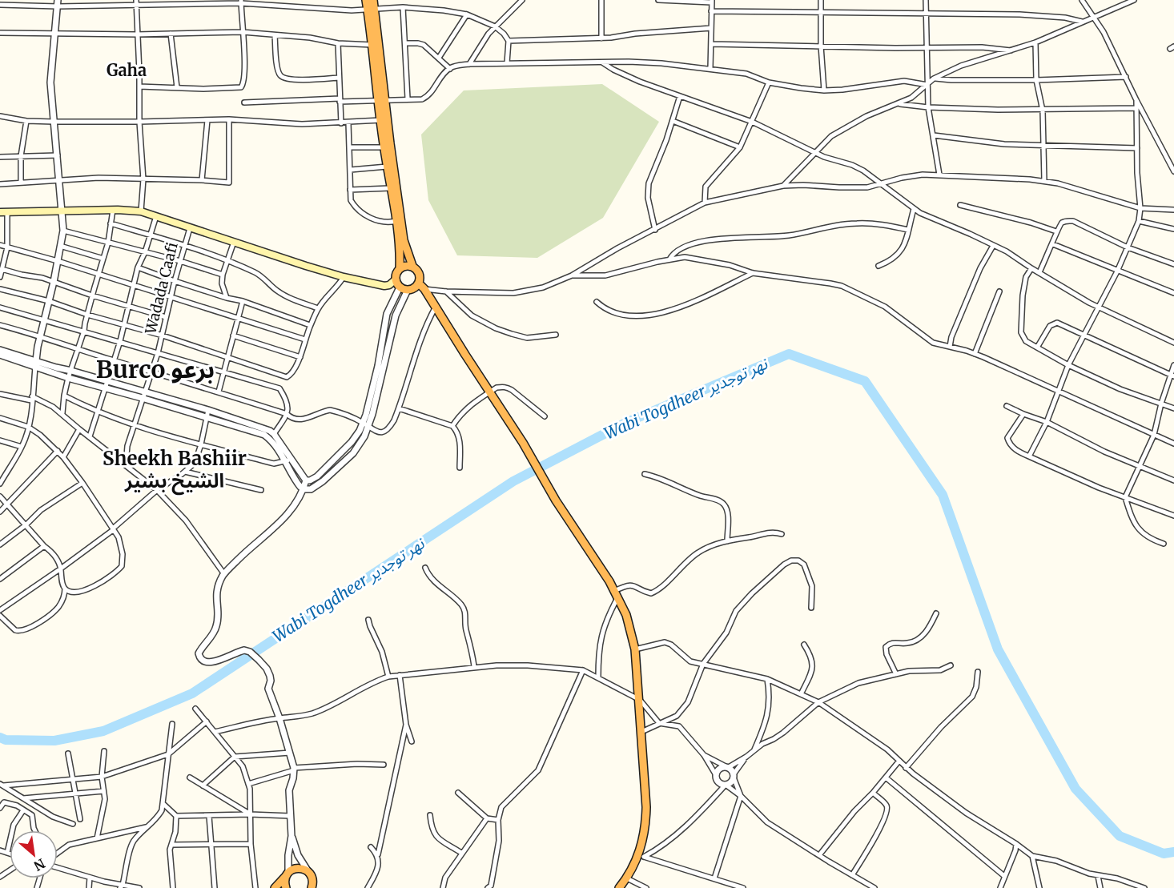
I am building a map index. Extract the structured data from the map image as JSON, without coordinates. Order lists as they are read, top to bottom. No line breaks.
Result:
{"streets":{"street":["Wadada Caafi"]},"districts":["Gaha","Burco برعو","Sheekh Bashiir الشيخ بشير"],"water":["Wabi Togdheer نهر توجدير"],"north":"bottom right"}
